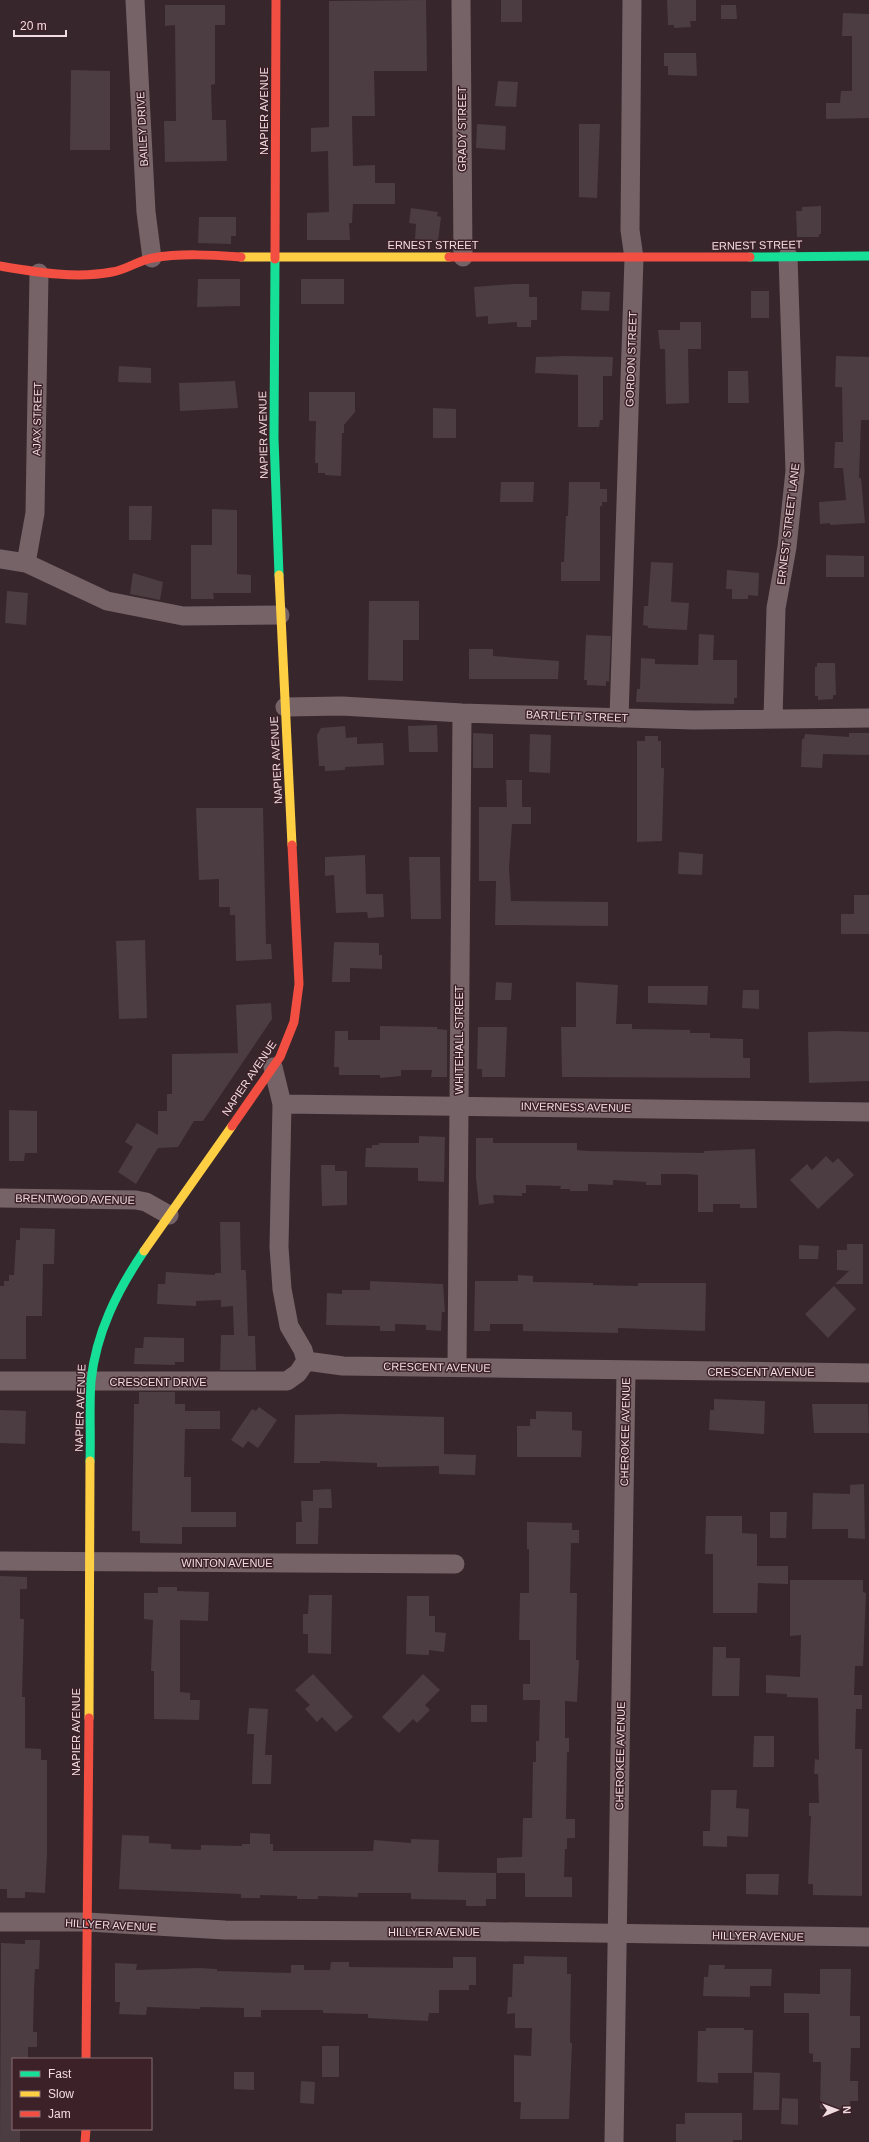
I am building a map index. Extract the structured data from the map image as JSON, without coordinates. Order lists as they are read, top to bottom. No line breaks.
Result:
{"streets":{"street":["NAPIER AVENUE","BAILEY DRIVE","GRADY STREET","ERNEST STREET","GORDON STREET","AJAX STREET","ERNEST STREET LANE","BARTLETT STREET","WHITEHALL STREET","INVERNESS AVENUE","BRENTWOOD AVENUE","CRESCENT AVENUE","CRESCENT DRIVE","CHEROKEE AVENUE","WINTON AVENUE","HILLYER AVENUE"]},"crossings":[["NAPIER AVENUE","ERNEST STREET"],["NAPIER AVENUE","BARTLETT STREET"],["NAPIER AVENUE","BRENTWOOD AVENUE"],["NAPIER AVENUE","CRESCENT DRIVE"],["NAPIER AVENUE","WINTON AVENUE"],["NAPIER AVENUE","HILLYER AVENUE"],["BAILEY DRIVE","ERNEST STREET"],["GRADY STREET","ERNEST STREET"],["ERNEST STREET","GORDON STREET"],["ERNEST STREET","AJAX STREET"],["ERNEST STREET","ERNEST STREET LANE"],["GORDON STREET","BARTLETT STREET"],["ERNEST STREET LANE","BARTLETT STREET"],["BARTLETT STREET","WHITEHALL STREET"],["WHITEHALL STREET","INVERNESS AVENUE"],["WHITEHALL STREET","CRESCENT AVENUE"],["CRESCENT AVENUE","CRESCENT DRIVE"],["CRESCENT AVENUE","CHEROKEE AVENUE"],["CHEROKEE AVENUE","HILLYER AVENUE"]],"legend":["Fast","Slow","Jam"],"scale_bar":"20 m","north":"right"}
